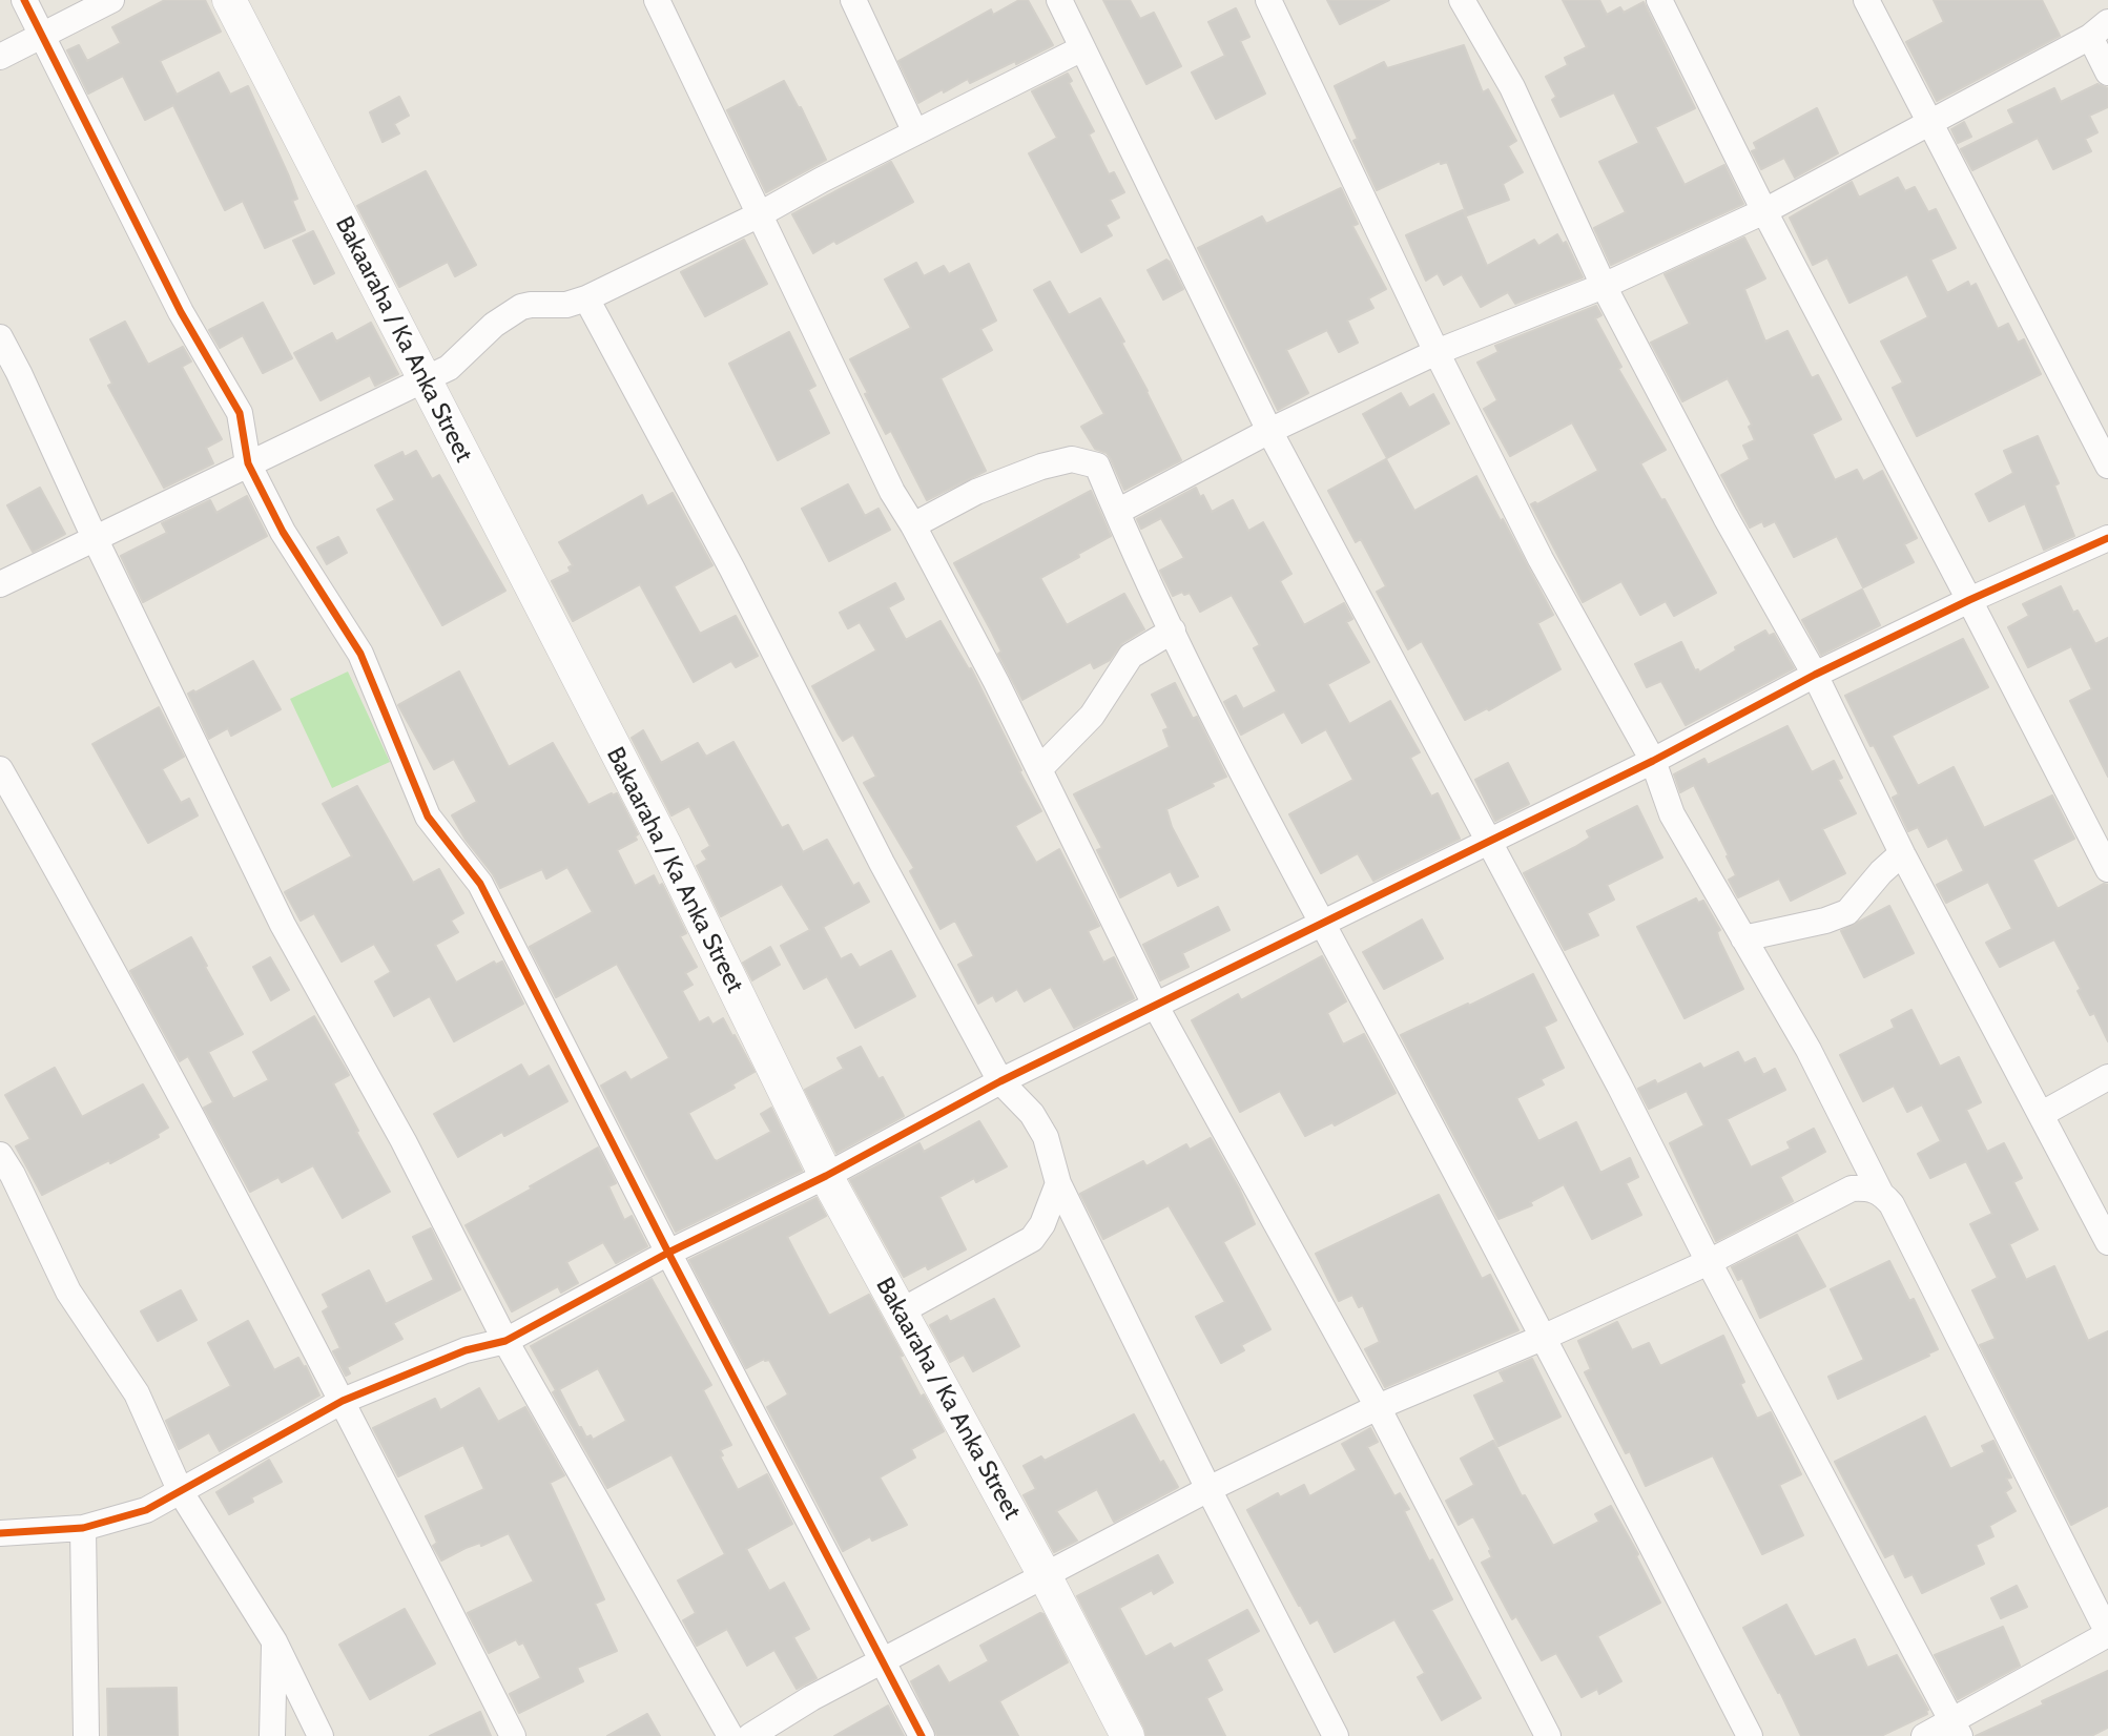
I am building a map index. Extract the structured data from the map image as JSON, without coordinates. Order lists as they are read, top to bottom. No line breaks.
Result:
{"streets":{"street":["Bakaaraha / Ka Anka Street"]}}
